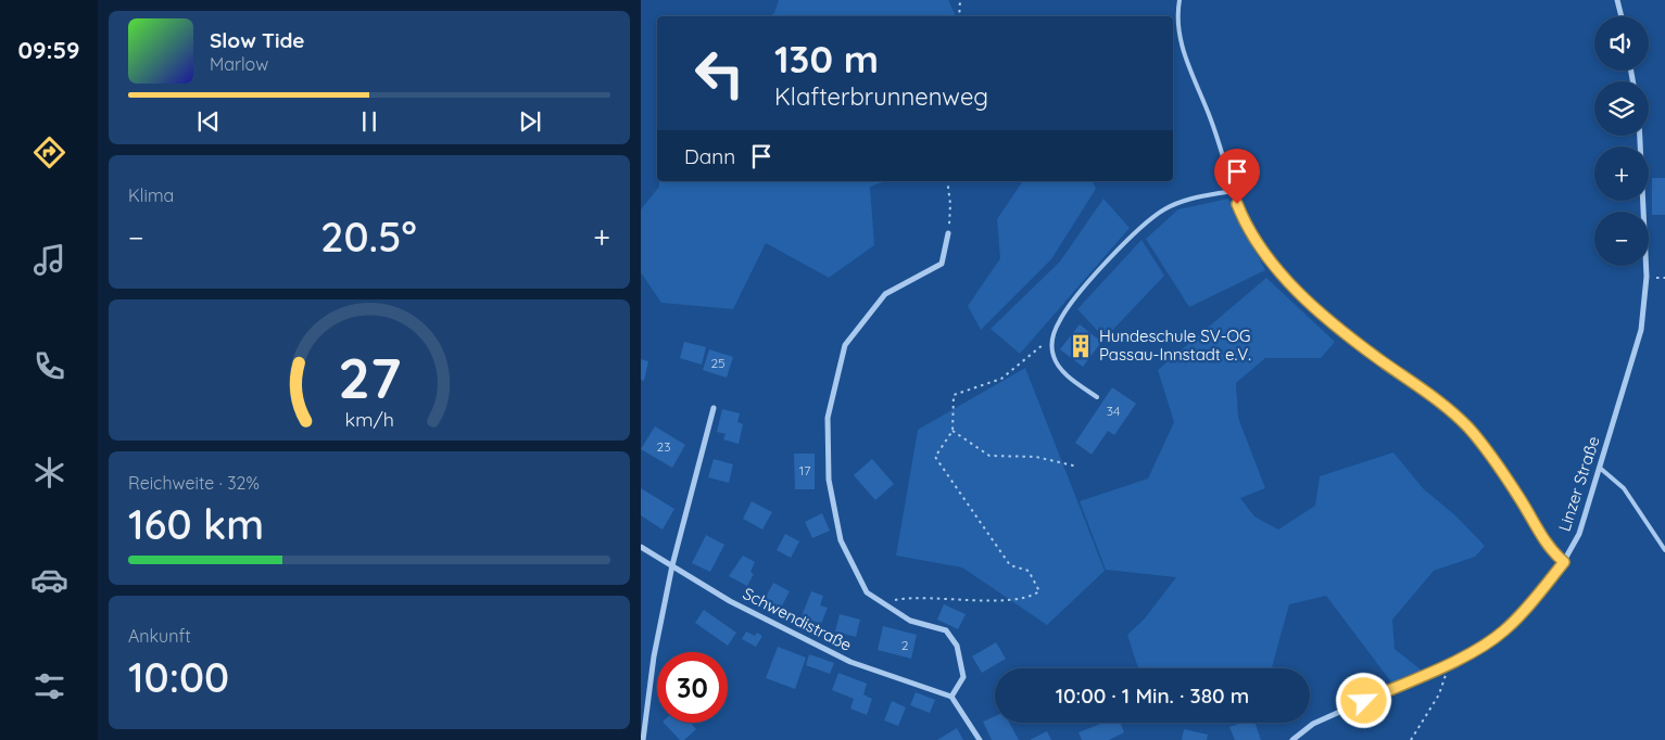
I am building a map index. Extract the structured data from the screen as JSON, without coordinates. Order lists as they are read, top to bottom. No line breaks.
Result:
{"streets":{"street":["Linzer Straße","Schwendistraße"]},"places":{"building":["Hundeschule SV-OG Passau-Innstadt e.V."]},"house_numbers":["25","34","23","17","2"],"page":{"tabs":"09:59","map_buttons":["+","−"],"turn":["130 m","Klafterbrunnenweg"],"song":["Slow Tide","Marlow"],"then":"Dann","tile":["Klima",["Reichweite · 32%","160 km"],["Ankunft","10:00"]],"heat":["−","20.5°","+"],"limit":"30","trip":"10:00 · 1 Min. · 380 m","gauge":["27","km/h"]}}
